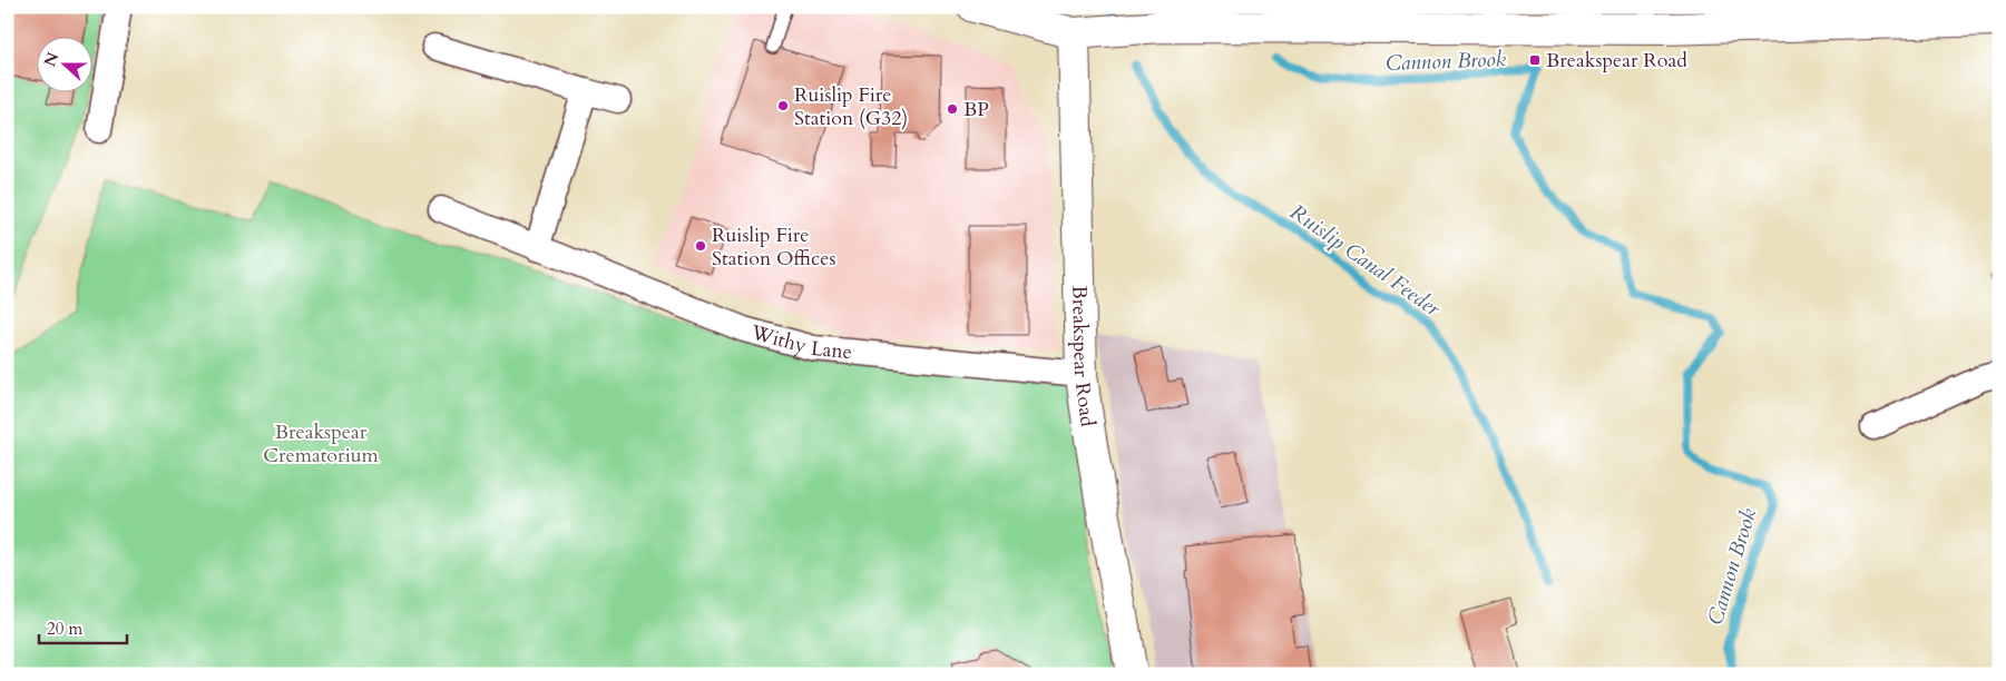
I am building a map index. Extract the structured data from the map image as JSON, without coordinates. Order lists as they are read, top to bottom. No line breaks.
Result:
{"streets":{"main road":["Breakspear Road"],"street":["Withy Lane"]},"crossings":[["Withy Lane","Breakspear Road"]],"water":["Cannon Brook","Ruislip Canal Feeder"],"parks":["Breakspear Crematorium"],"places":{"transit":["Breakspear Road"],"other":["Ruislip Fire Station (G32)","BP","Ruislip Fire Station Offices"]},"scale_bar":"20 m","north":"left"}
